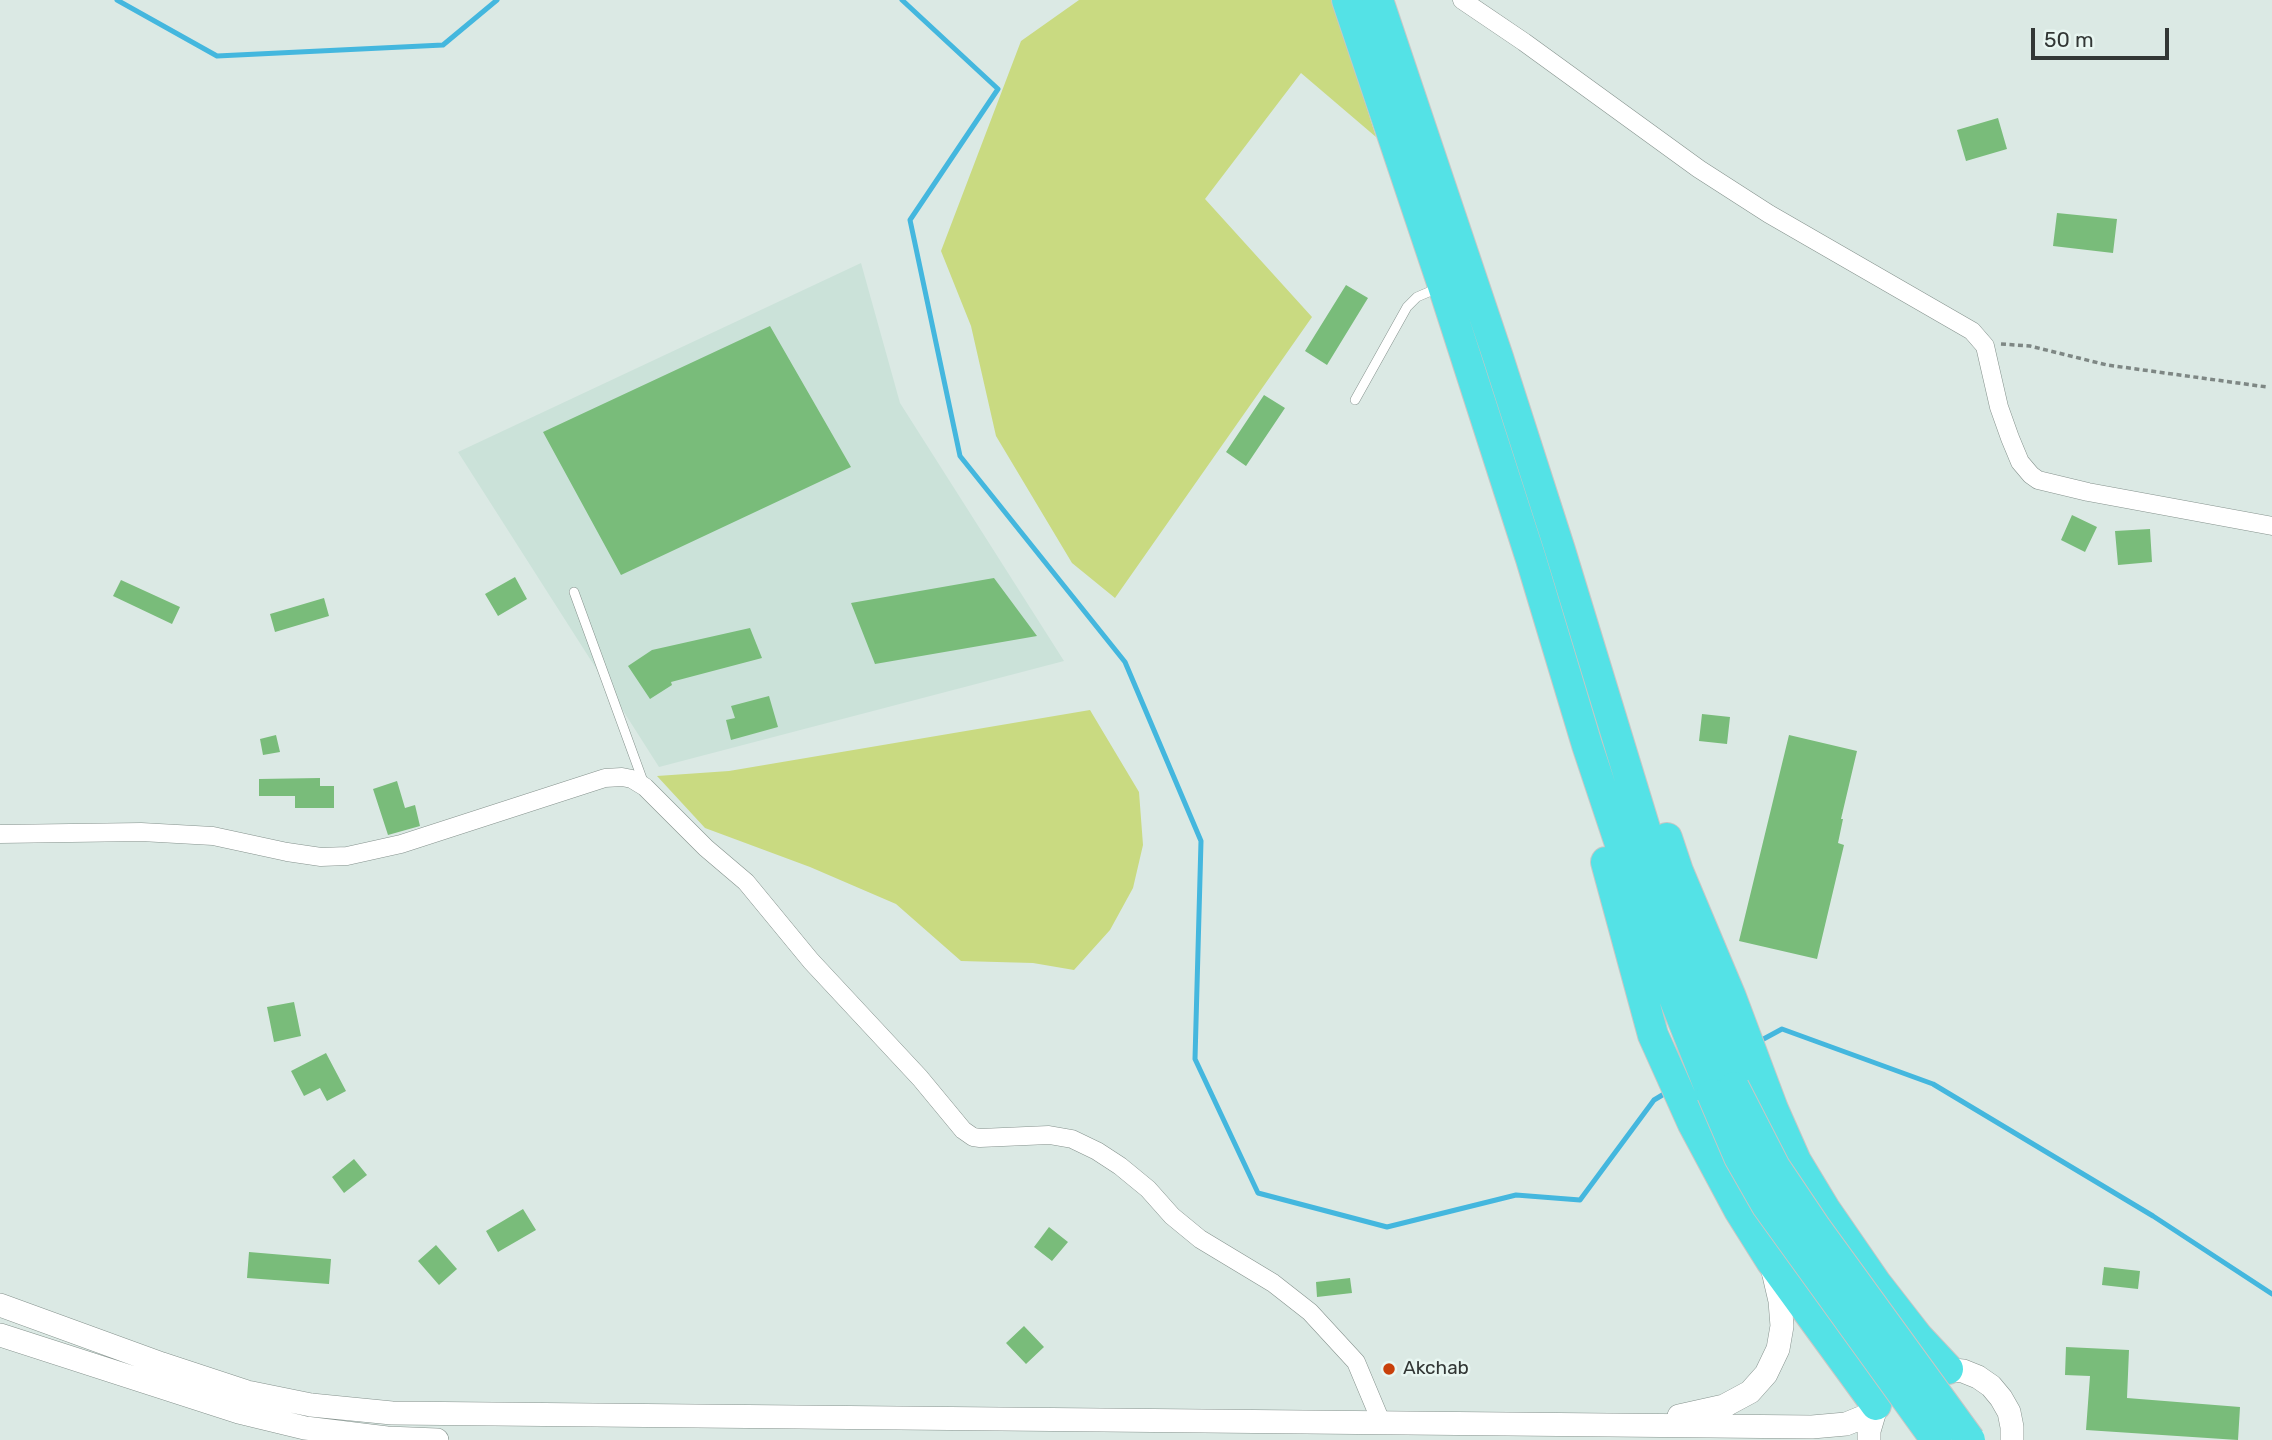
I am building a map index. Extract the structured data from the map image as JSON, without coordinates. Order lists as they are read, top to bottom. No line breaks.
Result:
{"places":["Akchab"],"scale_bar":"50 m"}
